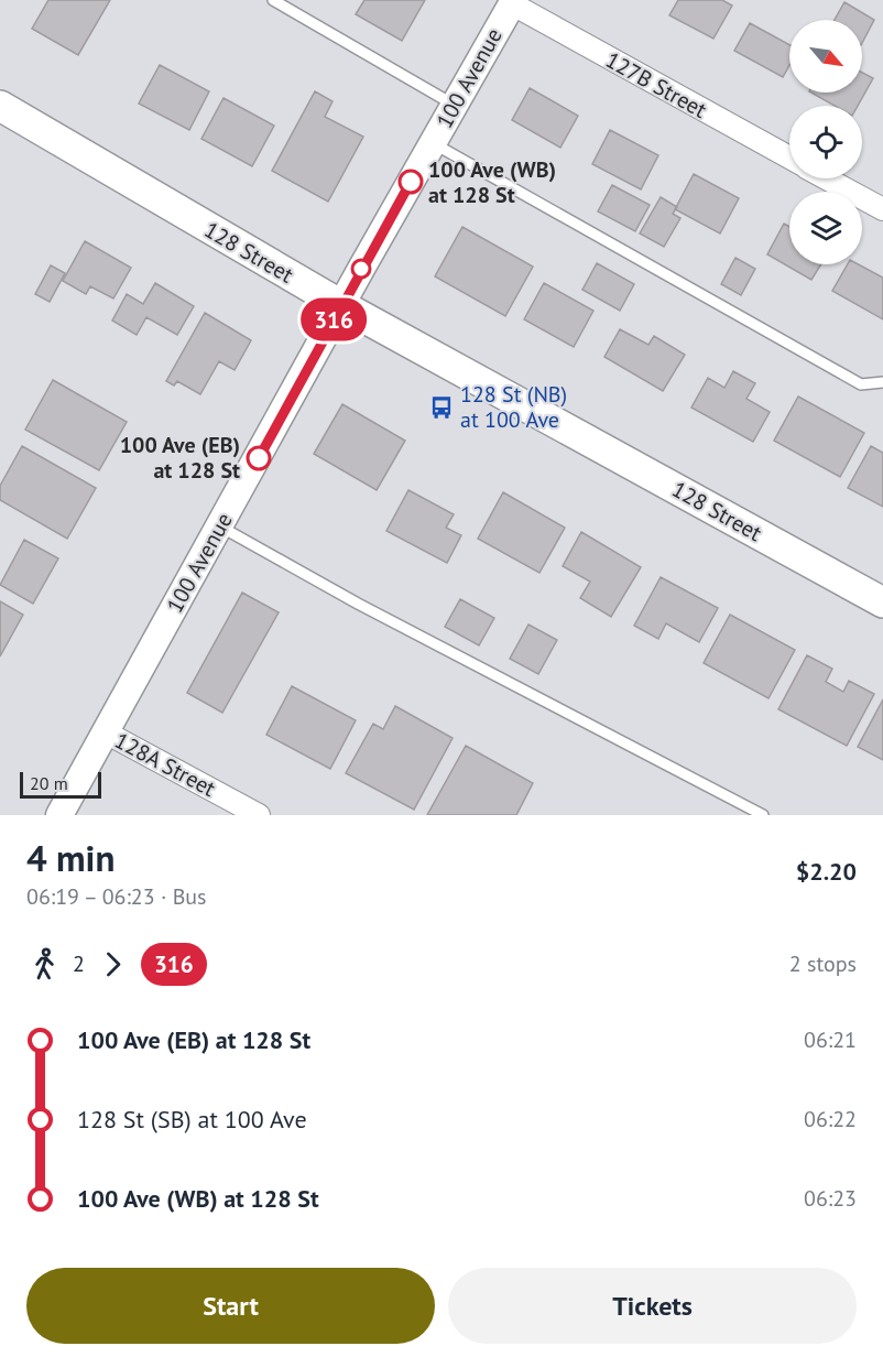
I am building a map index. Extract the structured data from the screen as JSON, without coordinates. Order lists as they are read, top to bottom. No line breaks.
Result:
{"streets":{"main road":["128 Street"],"street":["100 Avenue","127B Street","128A Street"]},"crossings":[["100 Avenue","127B Street"],["100 Avenue","128 Street"],["100 Avenue","128A Street"]],"places":{"other":["100 Ave (WB) at 128 St","100 Ave (EB) at 128 St"],"bus stop":["128 St (NB) at 100 Ave"]},"lines":["bus line 316"],"scale_bar":"20 m","north":"bottom right","page":{"on_map":"316","scale":"20 m","heading":["4 min","06:19 – 06:23 · Bus","$2.20"],"legs":["2","316","2 stops"],"list":[{"name":"100 Ave (EB) at 128 St","value":"06:21"},{"name":"128 St (SB) at 100 Ave","value":"06:22"},{"name":"100 Ave (WB) at 128 St","value":"06:23"}],"buttons":["Start","Tickets"]}}
